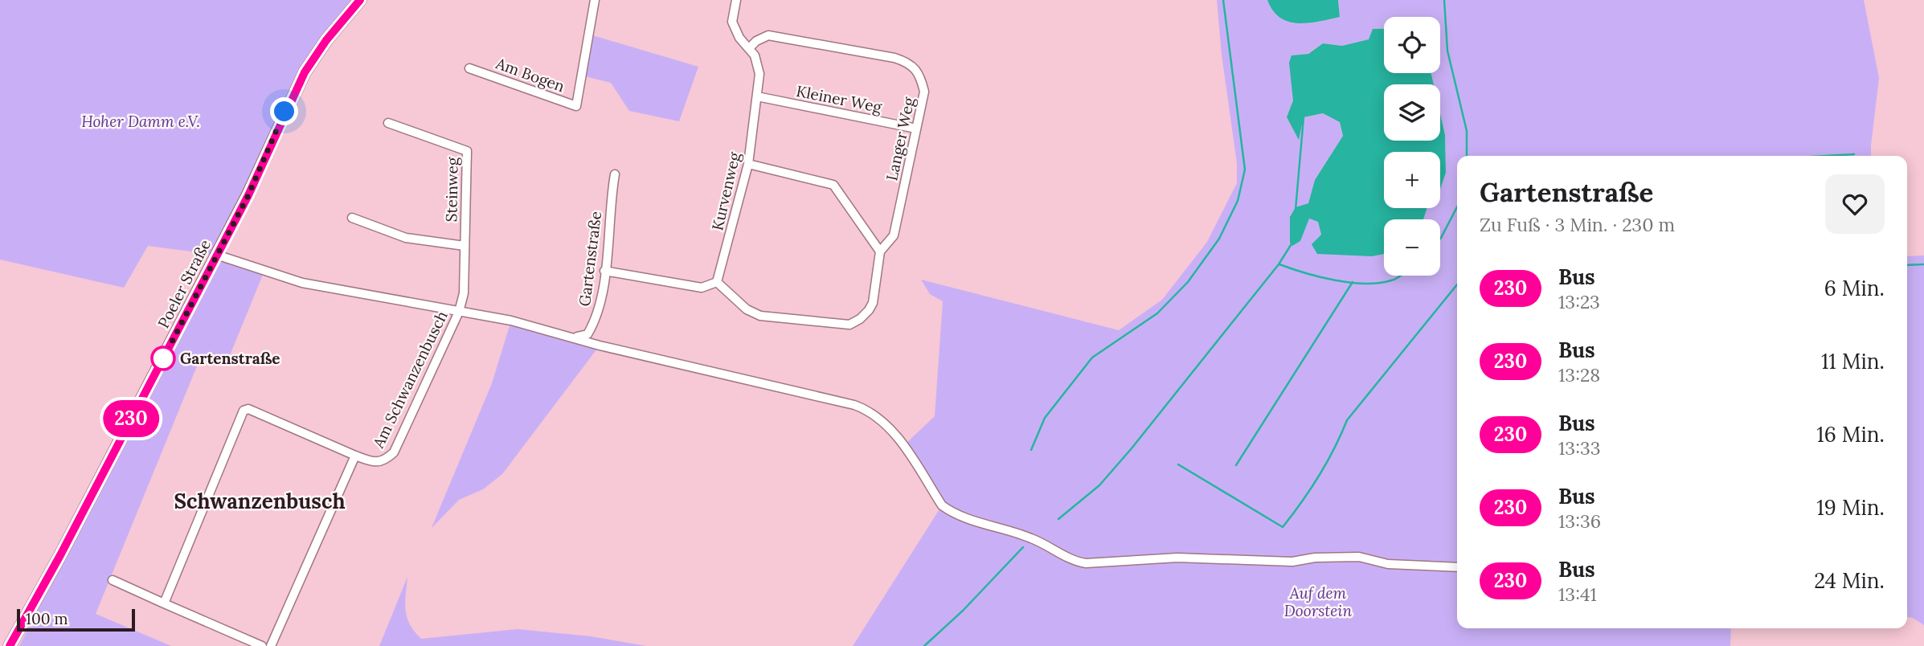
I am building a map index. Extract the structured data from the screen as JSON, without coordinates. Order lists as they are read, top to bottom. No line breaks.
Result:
{"streets":{"main road":["Poeler Straße"],"street":["Am Bogen","Kleiner Weg","Langer Weg","Steinweg","Kurvenweg","Gartenstraße","Am Schwanzenbusch"]},"crossings":[["Kleiner Weg","Langer Weg"],["Kleiner Weg","Kurvenweg"],["Langer Weg","Kurvenweg"],["Steinweg","Am Schwanzenbusch"]],"districts":["Schwanzenbusch"],"parks":["Hoher Damm e.V.","Auf dem Doorstein"],"places":["Gartenstraße"],"lines":["bus line 230"],"scale_bar":"100 m","page":{"on_map":"230","map_buttons":["+","−"],"heading":["Gartenstraße","Zu Fuß · 3 Min. · 230 m"],"list":[{"mark":"230","name":"Bus","note":"13:23","value":"6 Min."},{"mark":"230","name":"Bus","note":"13:28","value":"11 Min."},{"mark":"230","name":"Bus","note":"13:33","value":"16 Min."},{"mark":"230","name":"Bus","note":"13:36","value":"19 Min."},{"mark":"230","name":"Bus","note":"13:41","value":"24 Min."}],"scale":"100 m"}}
